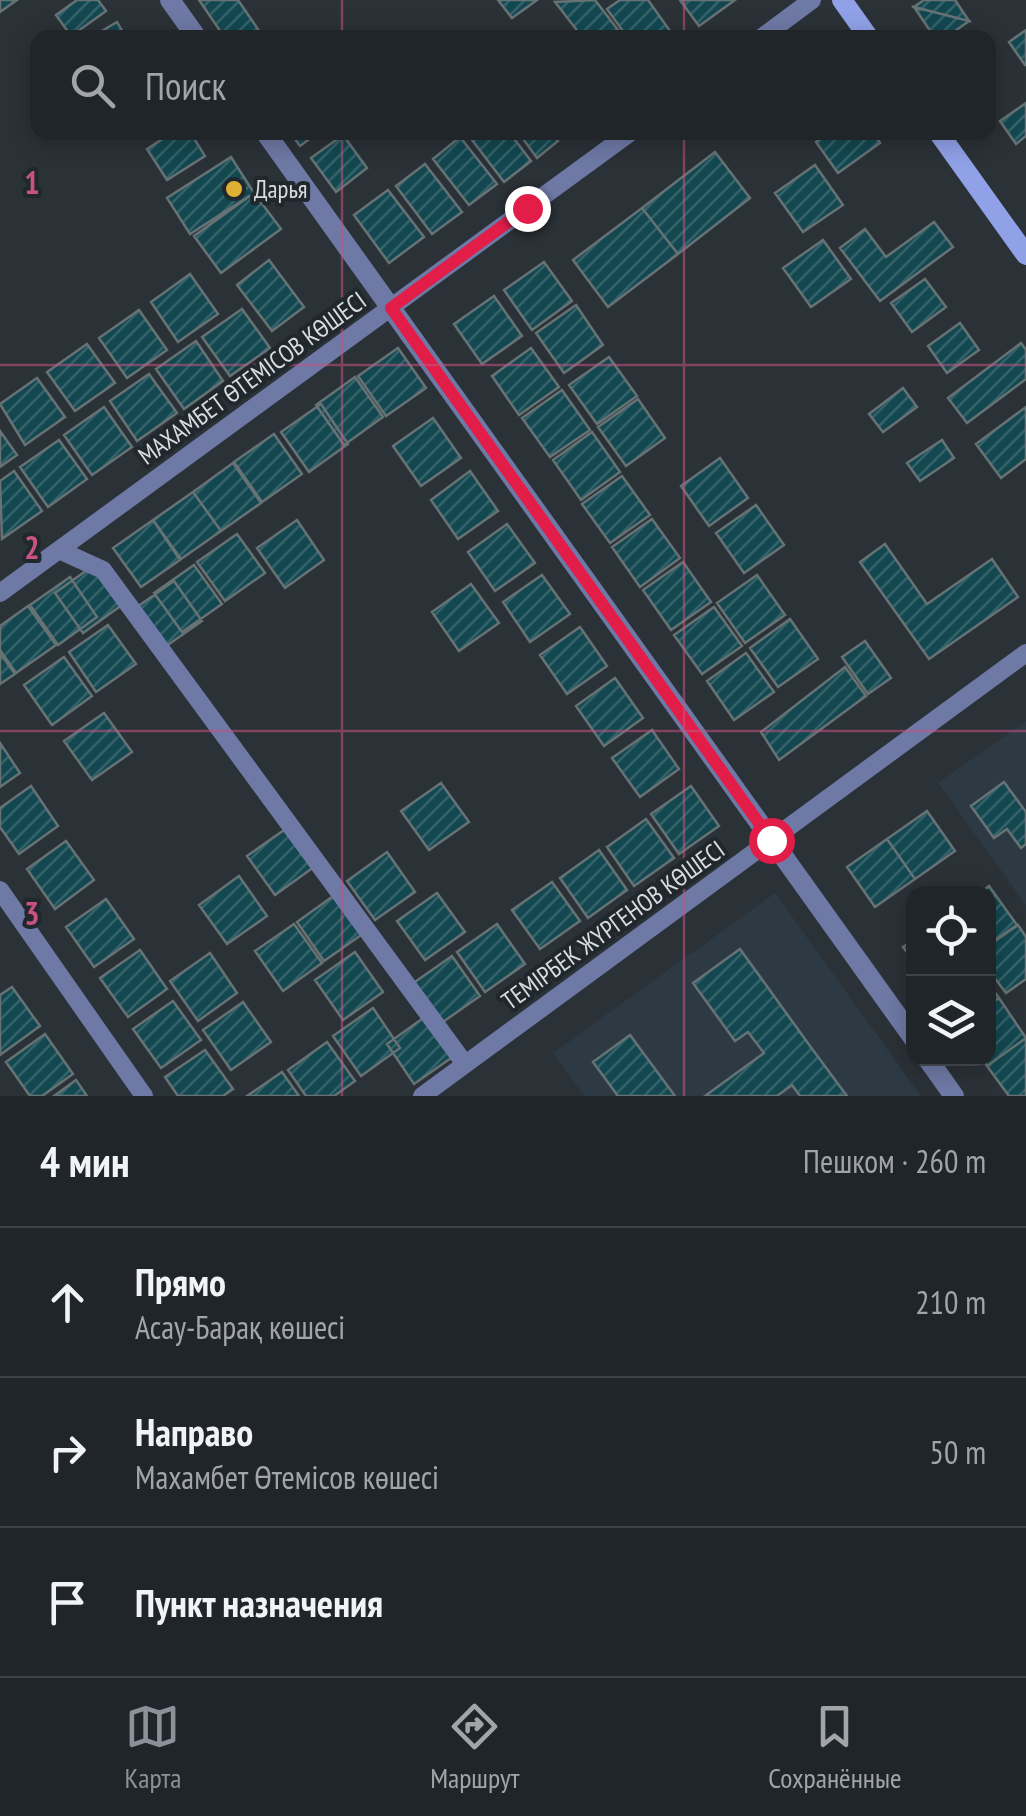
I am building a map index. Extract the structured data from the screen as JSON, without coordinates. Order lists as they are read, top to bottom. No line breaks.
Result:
{"streets":{"street":["МАХАМБЕТ ӨТЕМІСОВ КӨШЕСІ","ТЕМІРБЕК ЖҮРГЕНОВ КӨШЕСІ"]},"places":["Дарья"],"page":{"search":"Поиск","heading":["4 мин","Пешком · 260 m"],"list":[["Прямо","Асау-Барақ көшесі","210 m"],["Направо","Махамбет Өтемісов көшесі","50 m"],"Пункт назначения"],"nav":["Карта","Маршрут","Сохранённые"]},"grid":{"rows":["1","2","3"]}}
